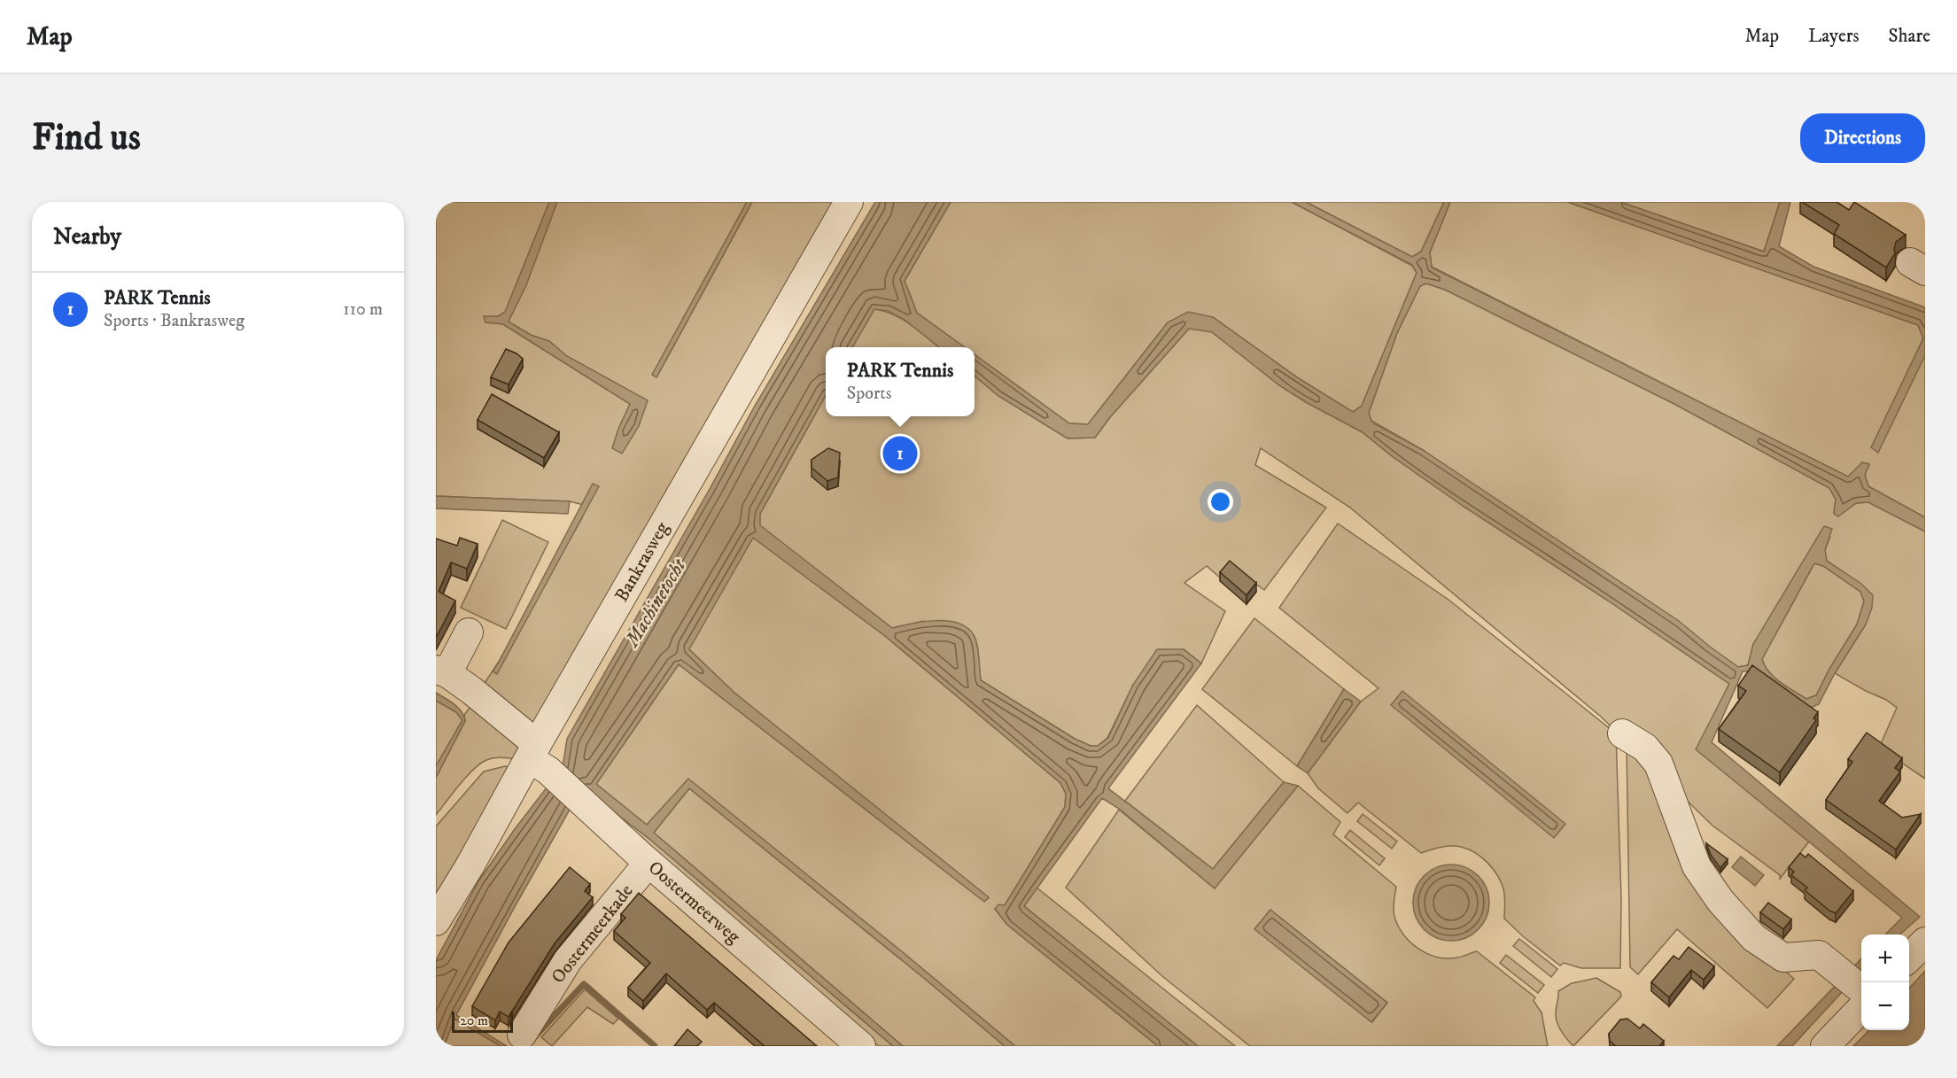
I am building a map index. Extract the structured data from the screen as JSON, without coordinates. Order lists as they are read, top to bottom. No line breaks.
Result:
{"streets":{"street":["Bankrasweg","Oostermeerweg","Oostermeerkade"]},"crossings":[["Bankrasweg","Oostermeerweg"],["Oostermeerweg","Oostermeerkade"]],"water":["Machinetocht"],"scale_bar":"20 m","page":{"header":"Map","nav":["Map","Layers","Share"],"buttons":"Directions","title":"Find us","heading":"Nearby","list":[{"mark":"1","name":"PARK Tennis","note":"Sports · Bankrasweg","value":"110 m"}],"popup":["PARK Tennis","Sports"],"pins":"1","map_buttons":["+","−"],"scale":"20 m"}}
